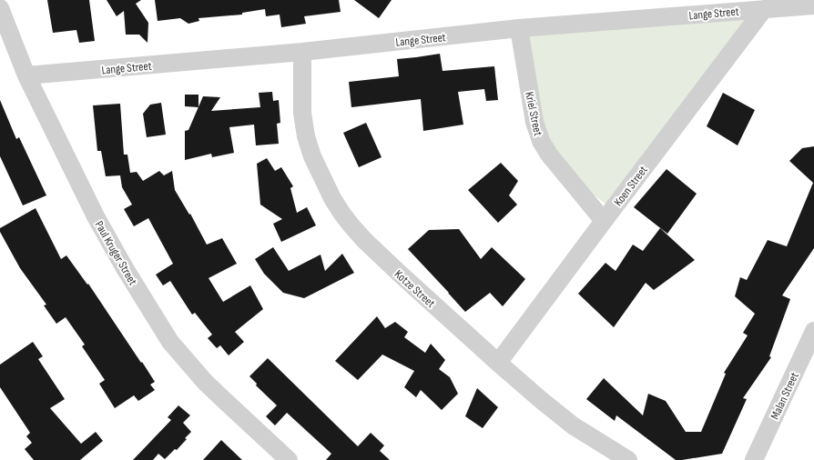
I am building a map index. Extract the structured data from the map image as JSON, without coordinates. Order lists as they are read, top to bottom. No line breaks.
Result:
{"streets":{"street":["Lange Street","Kriel Street","Koen Street","Paul Kruger Street","Kotze Street","Malan Street"]},"crossings":[["Lange Street","Kriel Street"],["Lange Street","Koen Street"],["Lange Street","Paul Kruger Street"],["Lange Street","Kotze Street"],["Kriel Street","Koen Street"],["Koen Street","Kotze Street"]]}
